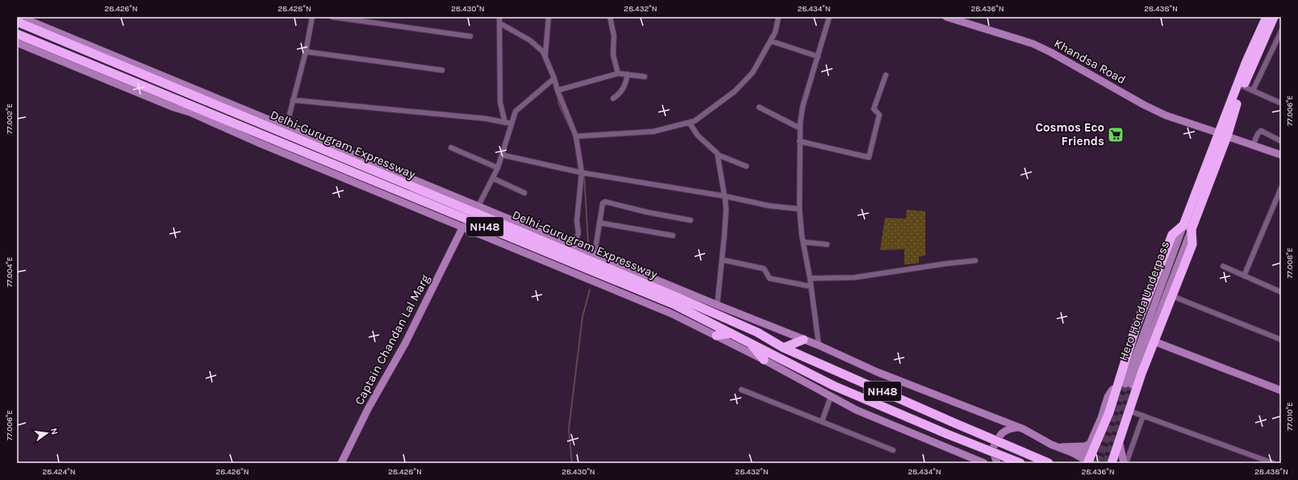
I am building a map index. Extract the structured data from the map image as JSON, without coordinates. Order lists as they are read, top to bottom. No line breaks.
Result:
{"streets":{"highway":["Delhi-Gurugram Expressway","NH48"],"main road":["Khandsa Road","Hero Honda Underpass","Captain Chandan Lal Marg"]},"places":{"supermarket":["Cosmos Eco Friends"]},"north":"right","coordinates":["28.426°N","28.428°N","28.430°N","28.432°N","28.434°N","28.436°N","28.438°N","77.006°E","77.002°E","77.008°E","77.004°E","77.010°E","28.424°N"]}
